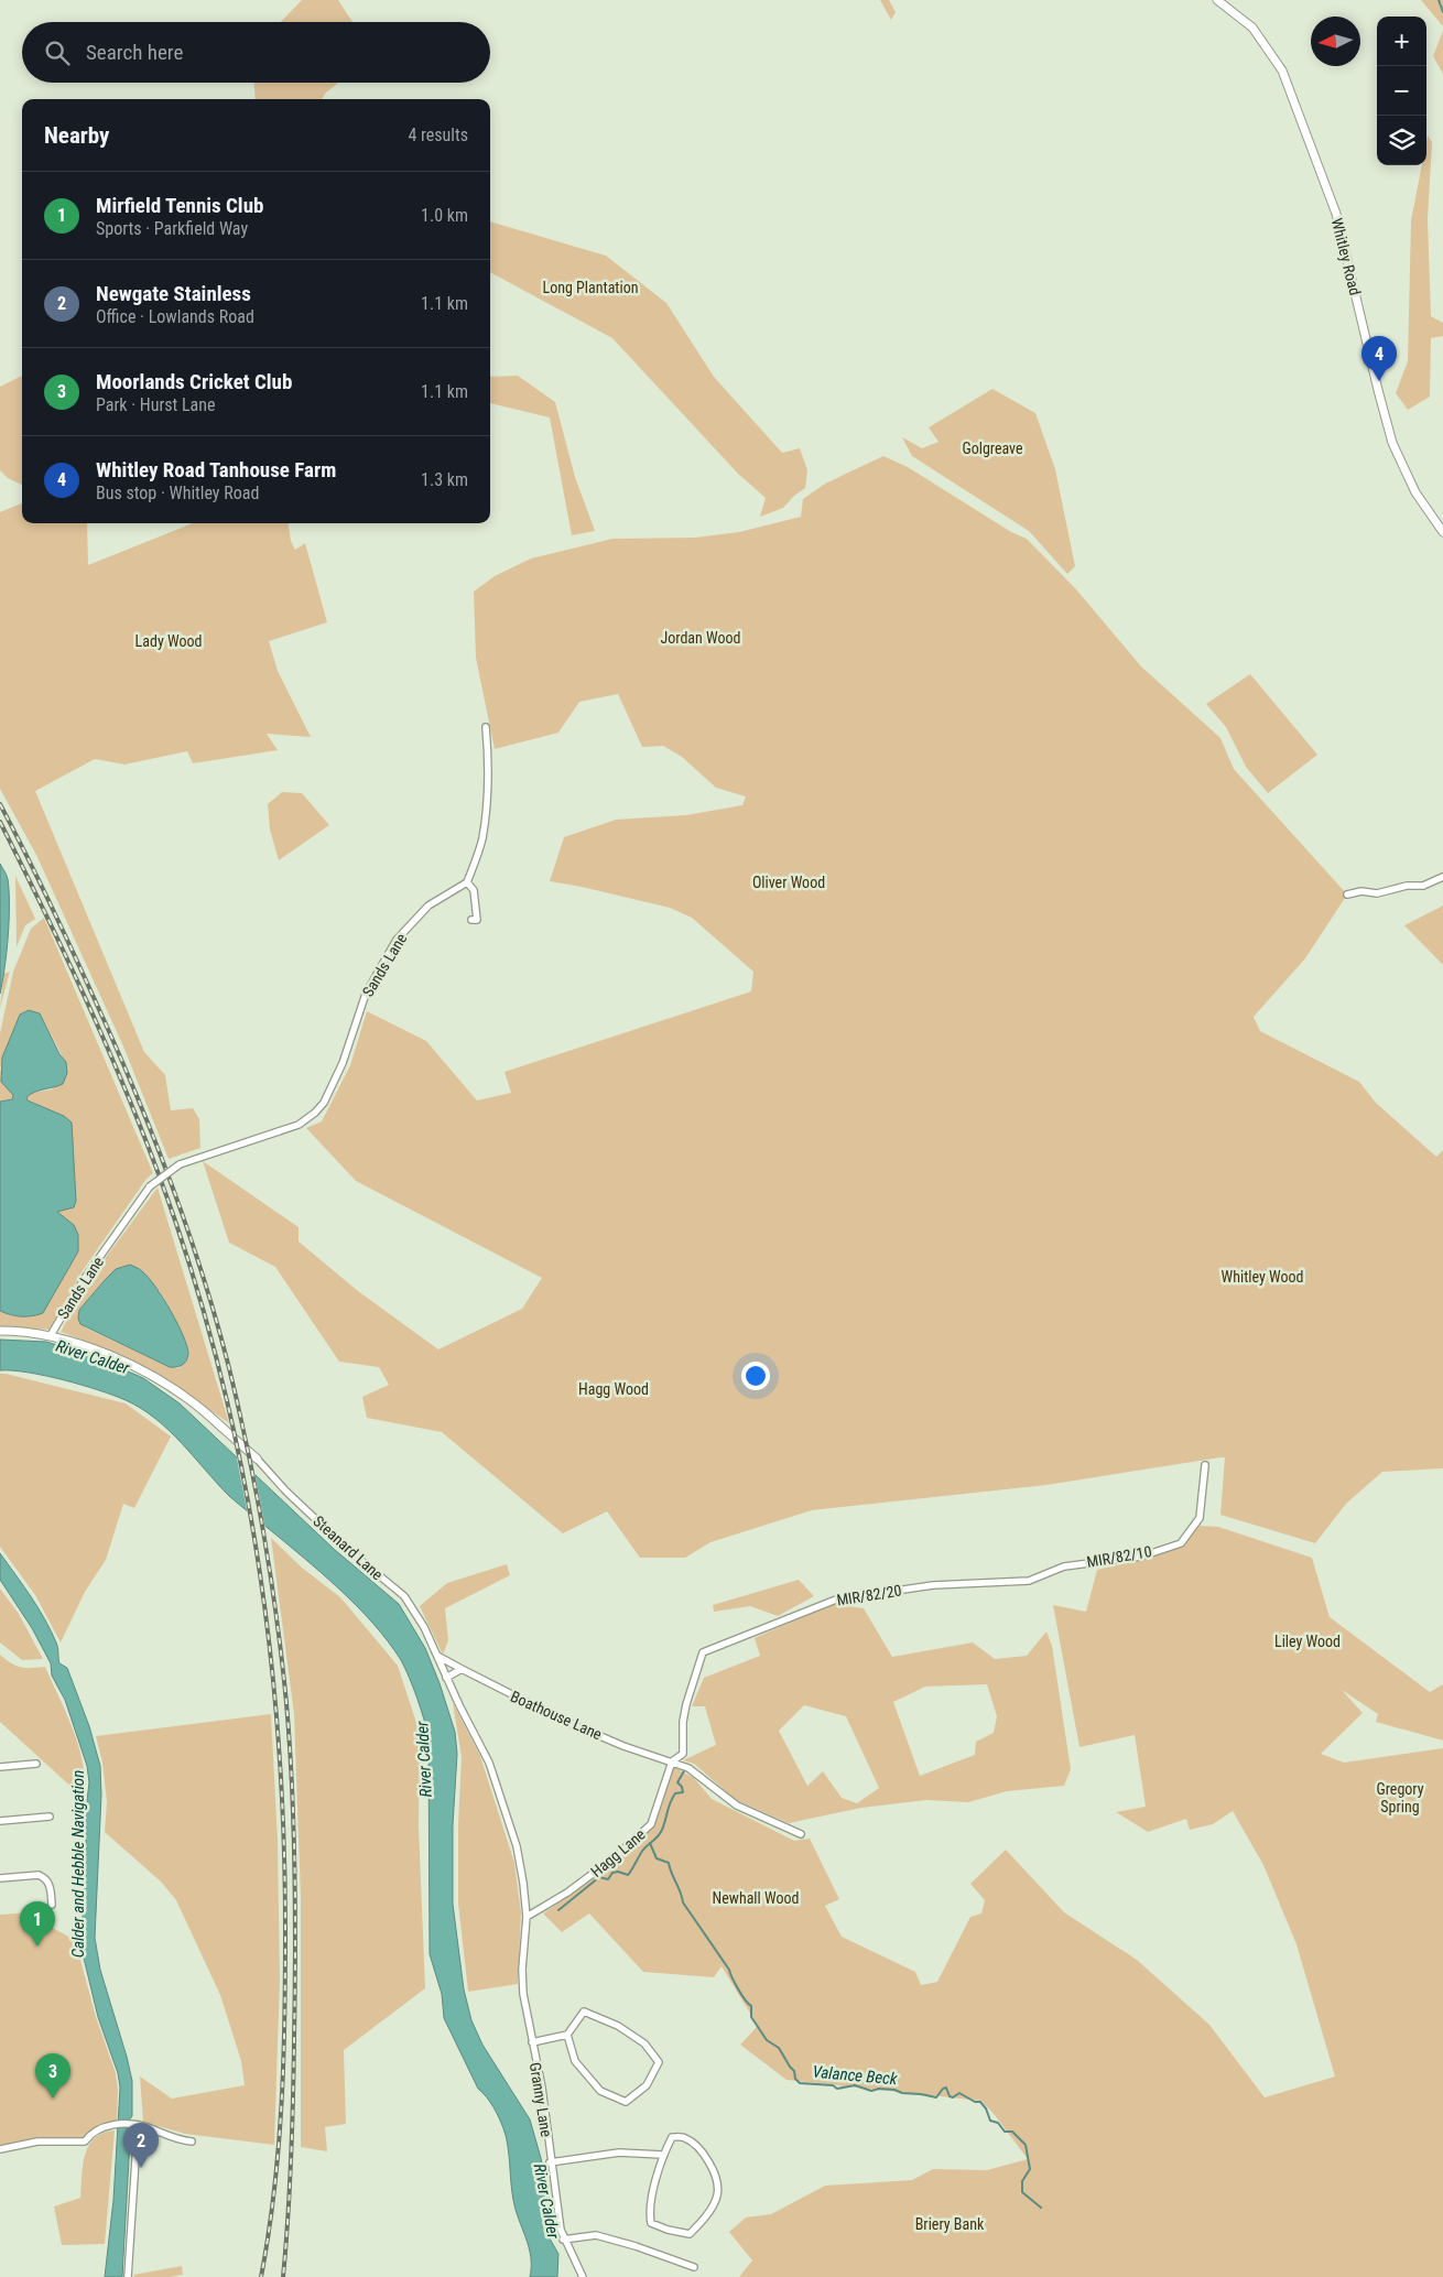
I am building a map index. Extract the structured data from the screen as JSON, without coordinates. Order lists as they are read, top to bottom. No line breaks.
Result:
{"streets":{"street":["Whitley Road","Sands Lane","Steanard Lane","MIR/82/10","MIR/82/20","Boathouse Lane","Hagg Lane","Granny Lane"]},"crossings":[["Sands Lane","Steanard Lane"],["Steanard Lane","Boathouse Lane"],["Steanard Lane","Hagg Lane"],["Steanard Lane","Granny Lane"],["MIR/82/10","MIR/82/20"],["MIR/82/20","Hagg Lane"],["Boathouse Lane","Hagg Lane"],["Hagg Lane","Granny Lane"]],"water":["River Calder","Calder and Hebble Navigation","Valance Beck"],"parks":["Long Plantation","Golgreave","Jordan Wood","Lady Wood","Oliver Wood","Whitley Wood","Hagg Wood","Liley Wood","Gregory Spring","Newhall Wood","Briery Bank"],"north":"left","page":{"map_buttons":["+","−"],"search":"Search here","heading":["Nearby","4 results"],"list":[{"mark":"1","name":"Mirfield Tennis Club","note":"Sports · Parkfield Way","value":"1.0 km"},{"mark":"2","name":"Newgate Stainless","note":"Office · Lowlands Road","value":"1.1 km"},{"mark":"3","name":"Moorlands Cricket Club","note":"Park · Hurst Lane","value":"1.1 km"},{"mark":"4","name":"Whitley Road Tanhouse Farm","note":"Bus stop · Whitley Road","value":"1.3 km"}],"pins":["4","1","3","2"]}}
